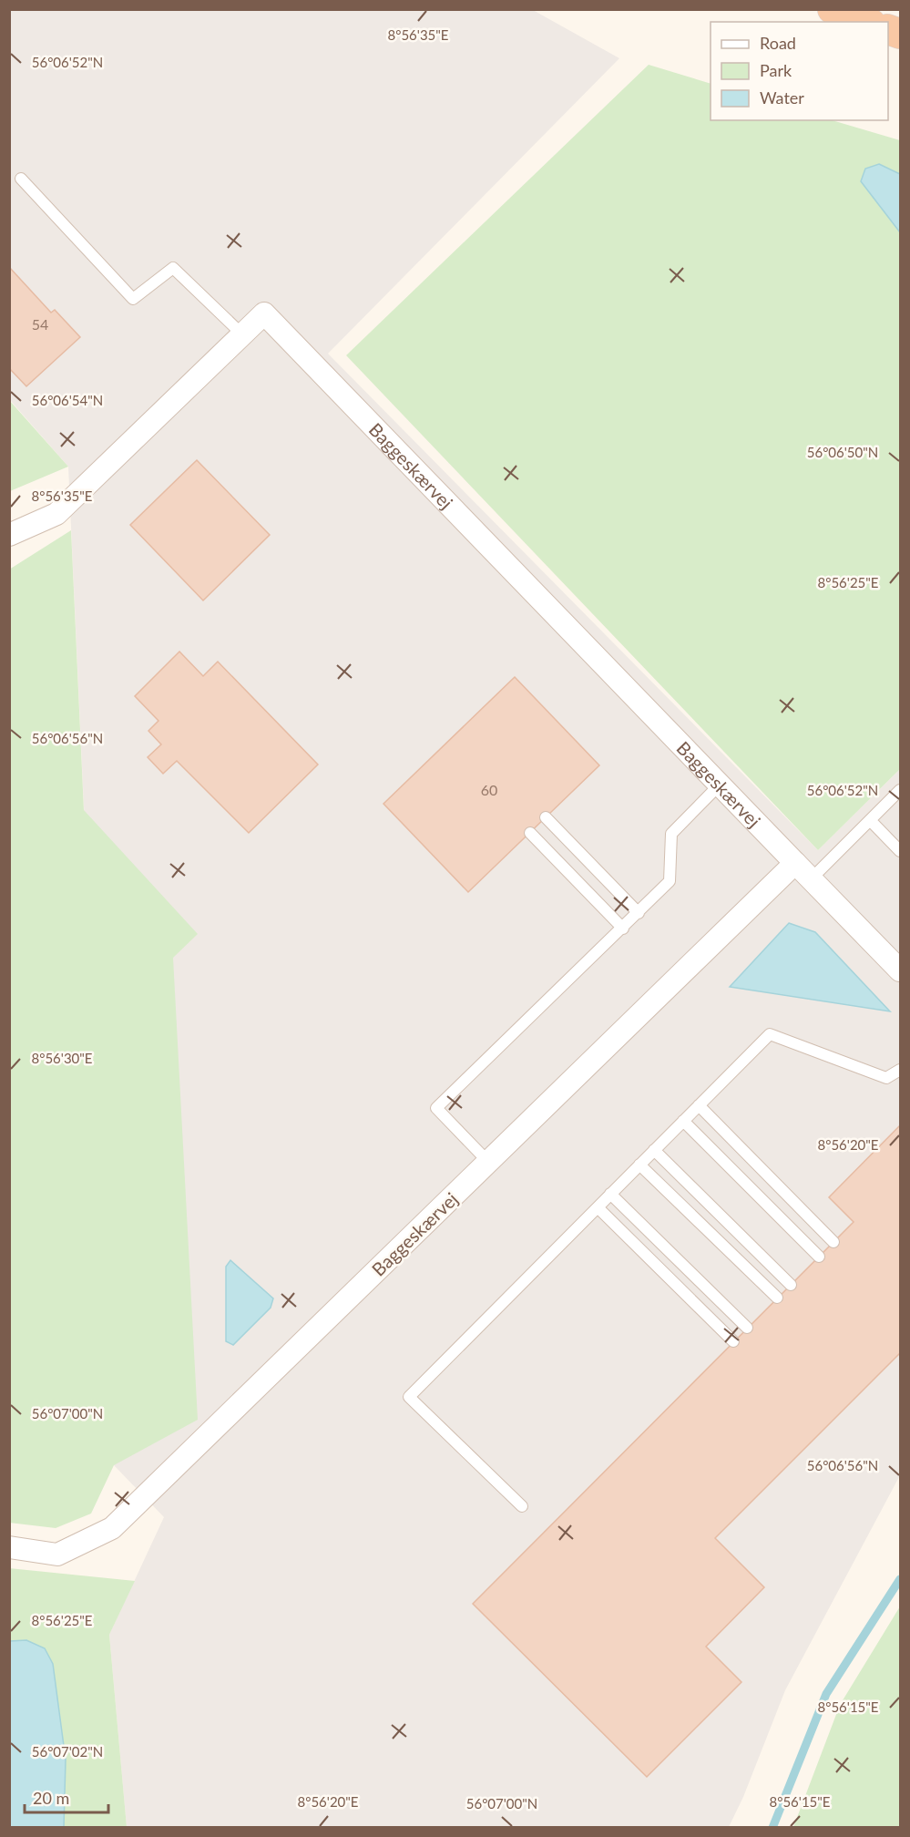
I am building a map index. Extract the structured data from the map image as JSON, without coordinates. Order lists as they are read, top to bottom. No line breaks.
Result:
{"streets":{"street":["Baggeskærvej"]},"house_numbers":["54","60"],"legend":["Road","Park","Water"],"scale_bar":"20 m","coordinates":["8°56'35\"E","56°06'52\"N","56°06'54\"N","56°06'50\"N","8°56'25\"E","56°06'56\"N","8°56'30\"E","8°56'20\"E","56°07'00\"N","8°56'15\"E","56°07'02\"N"]}
